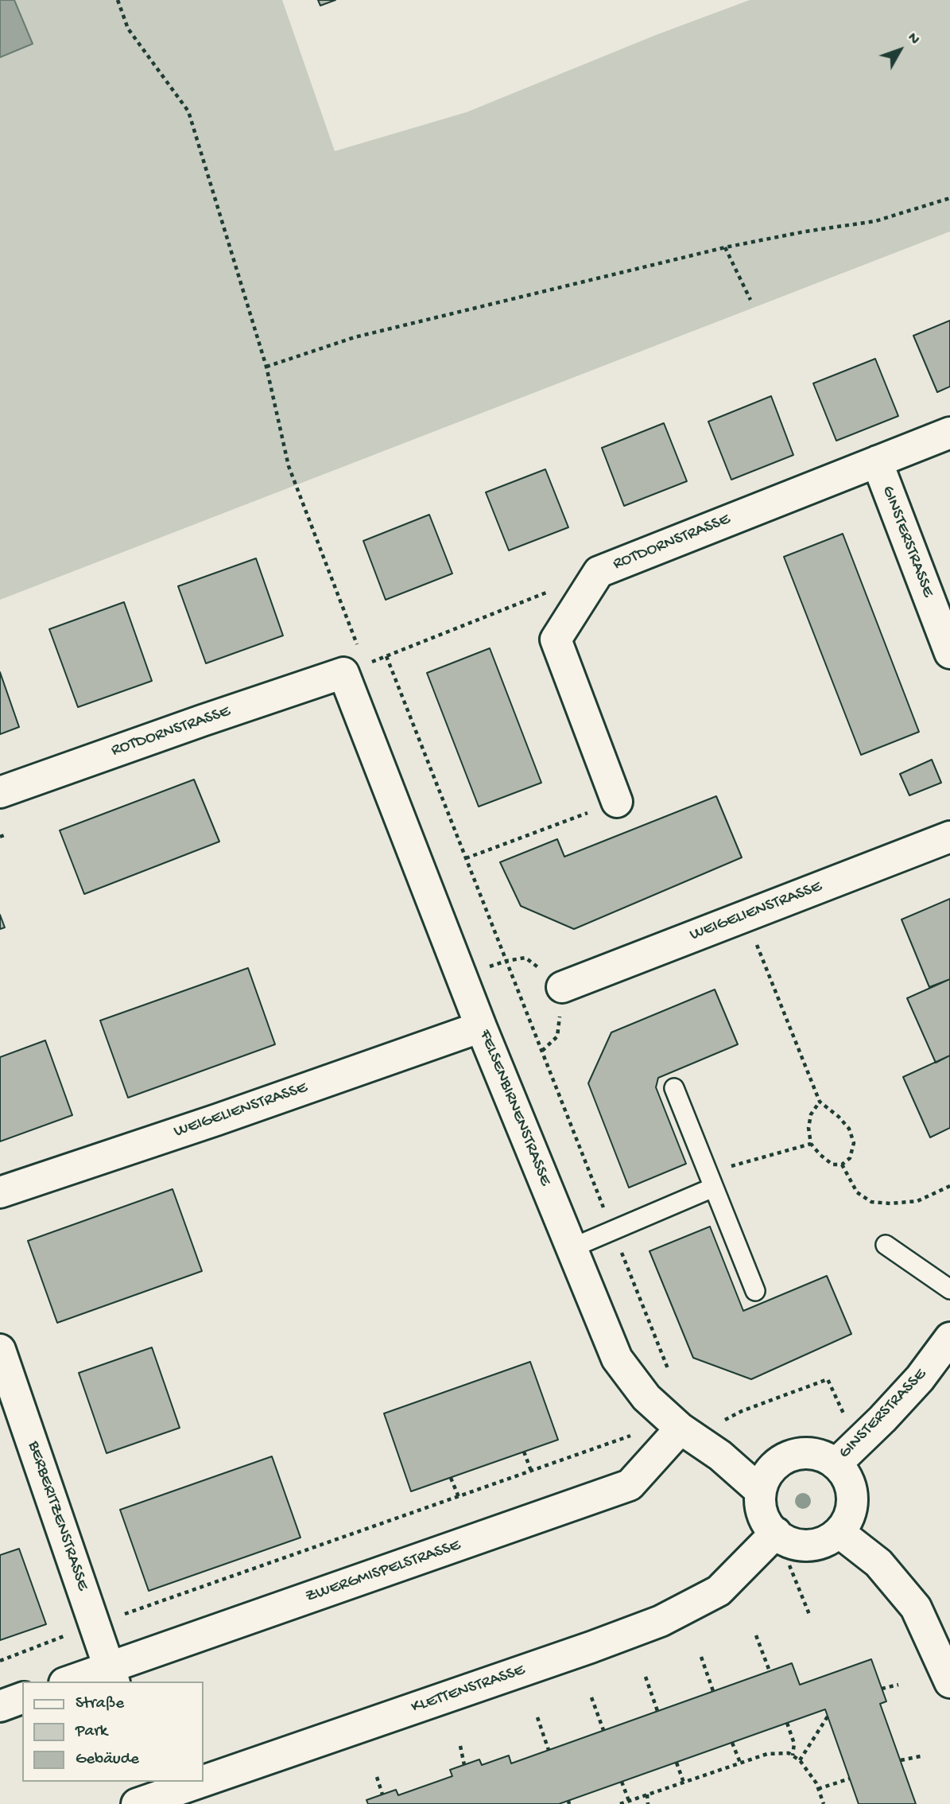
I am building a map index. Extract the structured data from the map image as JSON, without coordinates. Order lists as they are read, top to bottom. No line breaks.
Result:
{"streets":{"street":["GINSTERSTRASSE","ROTDORNSTRASSE","WEIGELIENSTRASSE","FELSENBIRNENSTRASSE","BERBERITZENSTRASSE","ZWERGMISPELSTRASSE","KLETTENSTRASSE"]},"crossings":[["GINSTERSTRASSE","ROTDORNSTRASSE"],["GINSTERSTRASSE","FELSENBIRNENSTRASSE"],["GINSTERSTRASSE","KLETTENSTRASSE"],["ROTDORNSTRASSE","FELSENBIRNENSTRASSE"],["WEIGELIENSTRASSE","FELSENBIRNENSTRASSE"],["FELSENBIRNENSTRASSE","ZWERGMISPELSTRASSE"],["FELSENBIRNENSTRASSE","KLETTENSTRASSE"],["BERBERITZENSTRASSE","ZWERGMISPELSTRASSE"]],"legend":["Straße","Park","Gebäude"],"north":"top right"}
